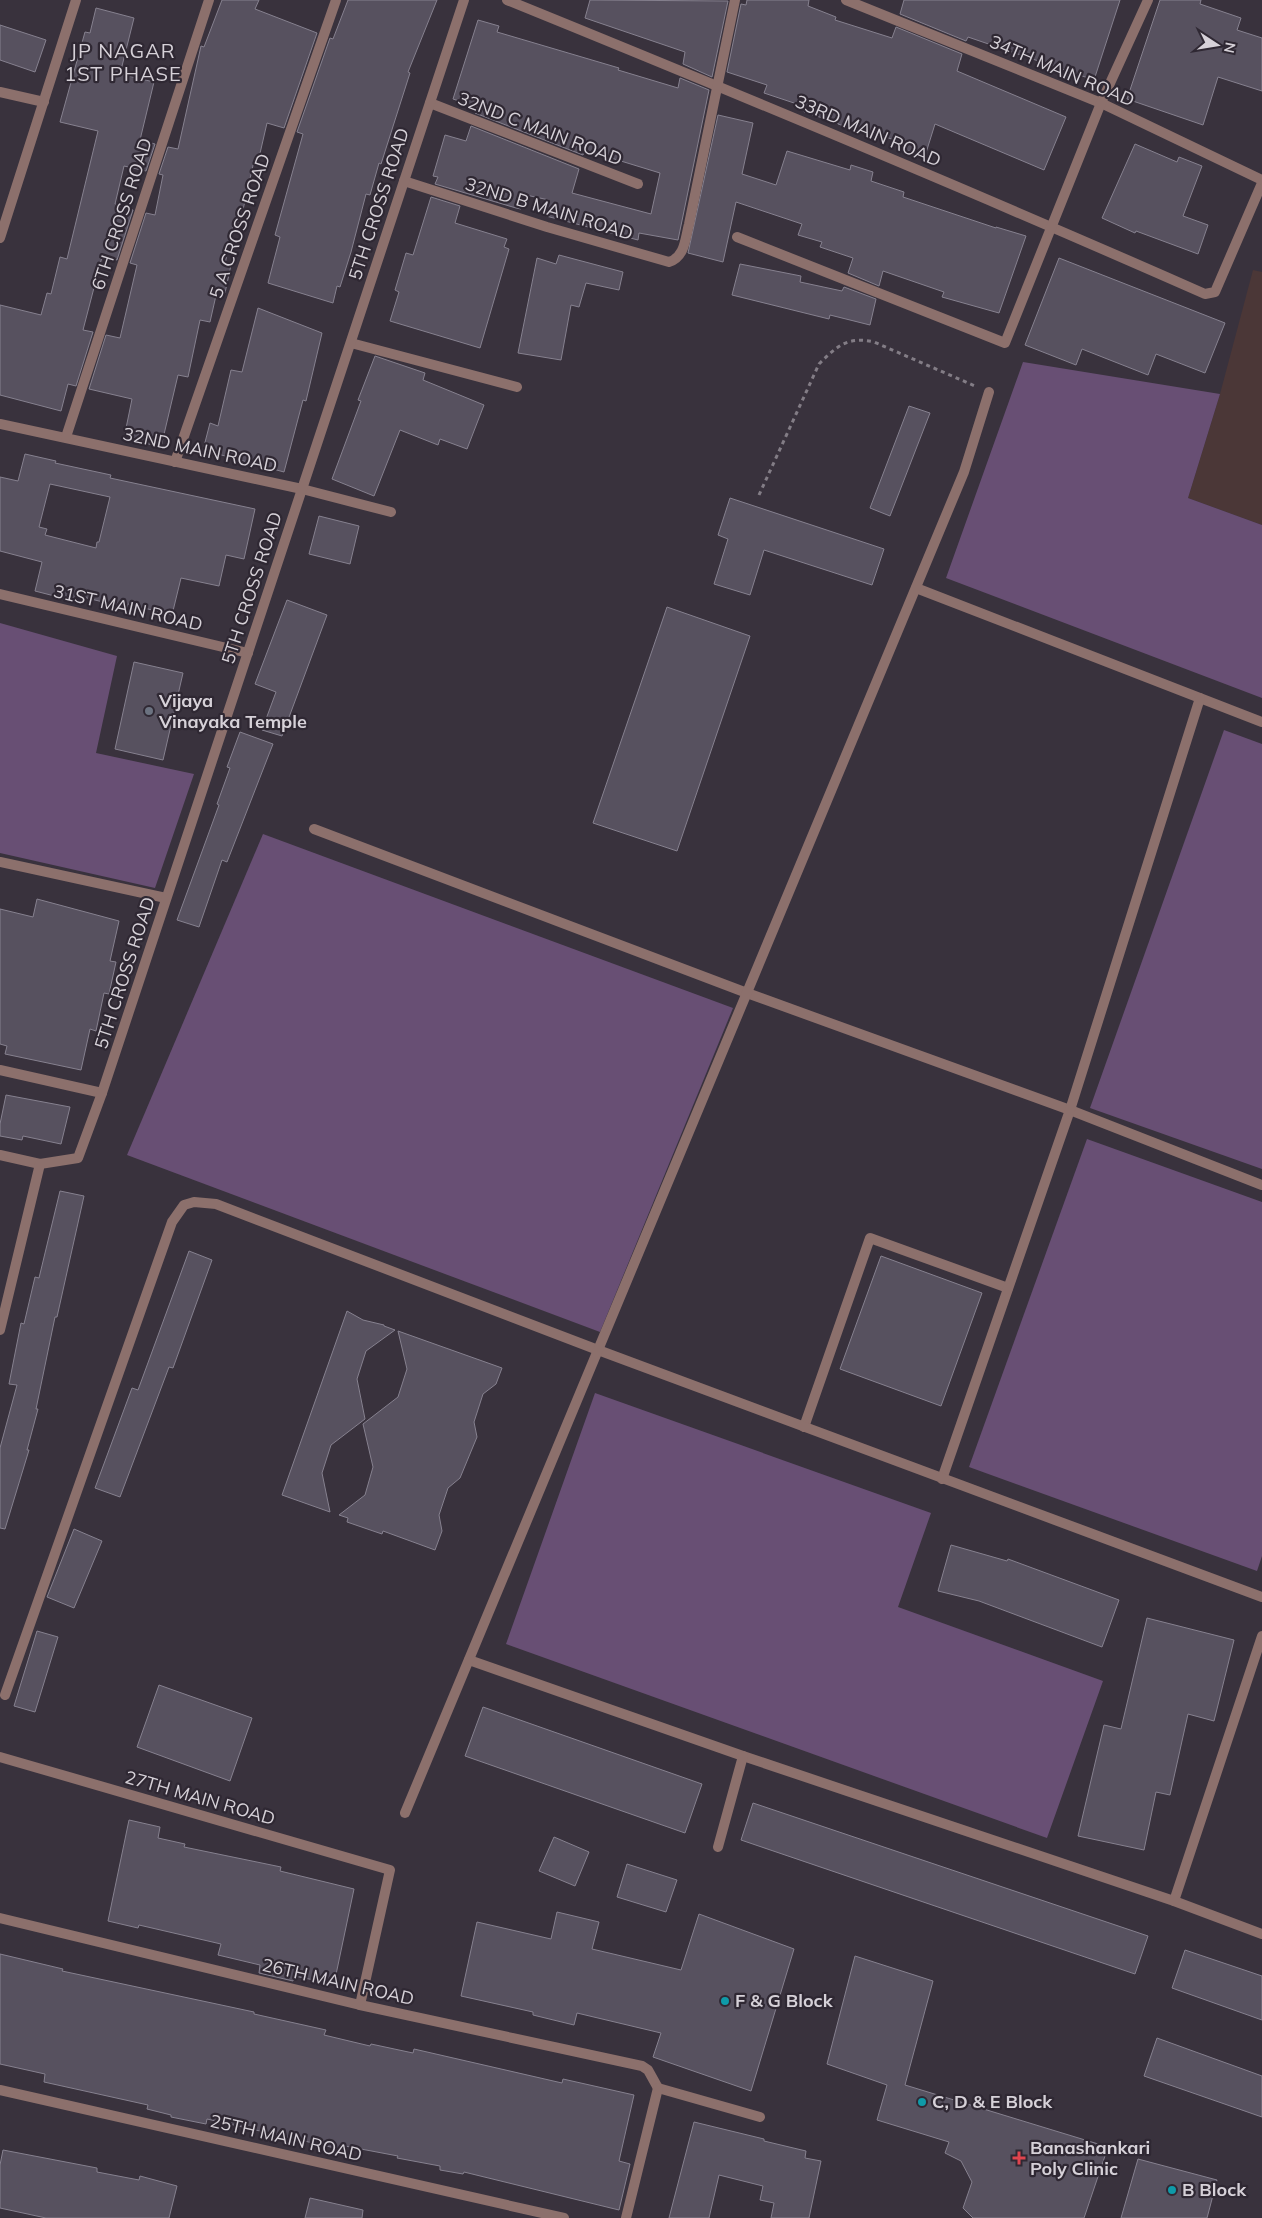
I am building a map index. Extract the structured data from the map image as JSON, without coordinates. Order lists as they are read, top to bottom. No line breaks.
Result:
{"streets":{"street":["34TH MAIN ROAD","32ND C MAIN ROAD","33RD MAIN ROAD","5TH CROSS ROAD","32ND B MAIN ROAD","6TH CROSS ROAD","5 A CROSS ROAD","32ND MAIN ROAD","31ST MAIN ROAD","27TH MAIN ROAD","26TH MAIN ROAD","25TH MAIN ROAD"]},"crossings":[["34TH MAIN ROAD","33RD MAIN ROAD"],["32ND C MAIN ROAD","5TH CROSS ROAD"],["33RD MAIN ROAD","32ND B MAIN ROAD"],["5TH CROSS ROAD","32ND B MAIN ROAD"],["5TH CROSS ROAD","32ND MAIN ROAD"],["5TH CROSS ROAD","31ST MAIN ROAD"],["6TH CROSS ROAD","32ND MAIN ROAD"],["5 A CROSS ROAD","32ND MAIN ROAD"],["27TH MAIN ROAD","26TH MAIN ROAD"]],"districts":["JP NAGAR 1ST PHASE"],"places":{"other":["Vijaya Vinayaka Temple","F & G Block","C, D & E Block","B Block"],"health":["Banashankari Poly Clinic"]},"north":"right"}
